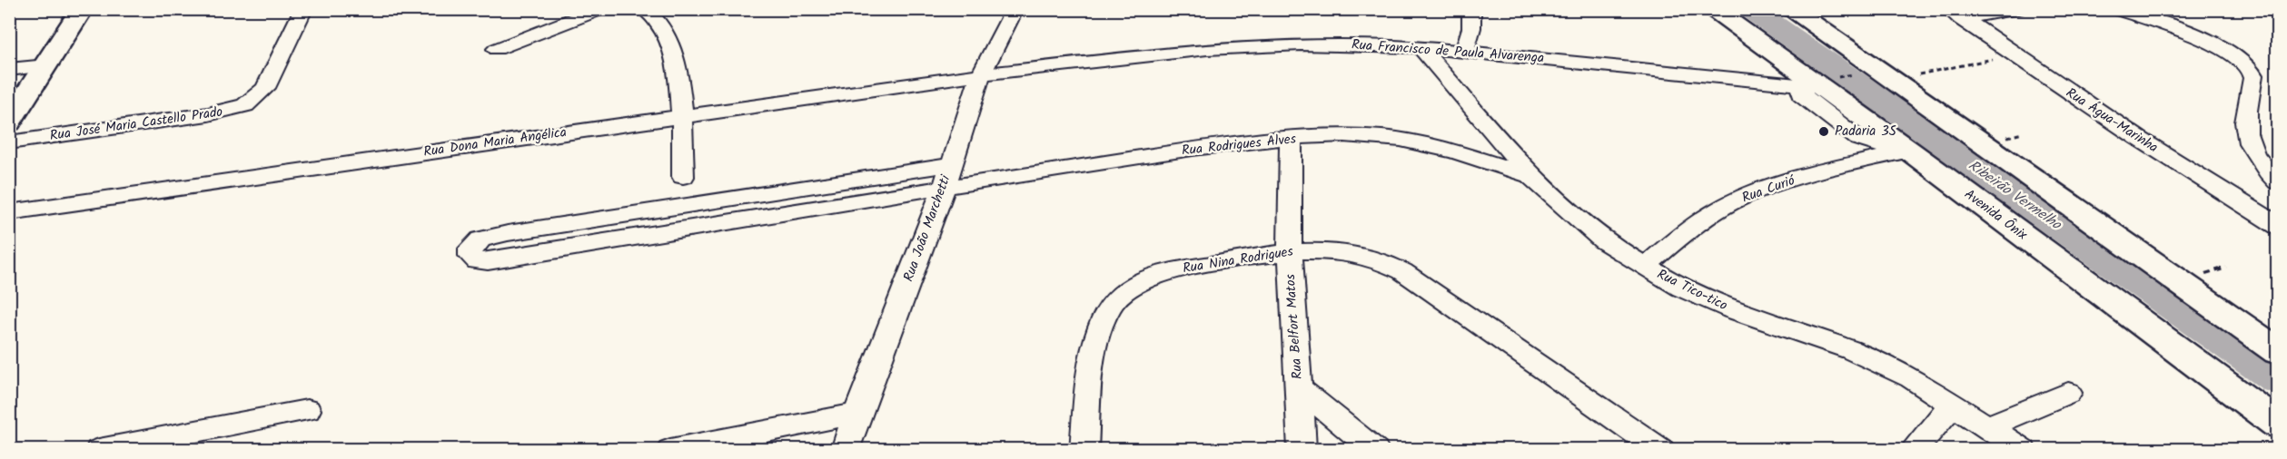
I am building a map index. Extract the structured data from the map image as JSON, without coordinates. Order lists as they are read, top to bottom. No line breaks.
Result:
{"streets":{"main road":["Avenida Ônix"],"street":["Rua Francisco de Paula Alvarenga","Rua Água-Marinha","Rua José Maria Castello Prado","Rua Dona Maria Angélica","Rua Rodrigues Alves","Rua Curió","Rua João Marchetti","Rua Nina Rodrigues","Rua Tico-tico","Rua Belfort Matos"]},"crossings":[["Rua Francisco de Paula Alvarenga","Rua Dona Maria Angélica"],["Rua Francisco de Paula Alvarenga","Avenida Ônix"],["Rua Francisco de Paula Alvarenga","Rua João Marchetti"],["Rua Francisco de Paula Alvarenga","Rua Tico-tico"],["Rua Dona Maria Angélica","Rua João Marchetti"],["Rua Rodrigues Alves","Rua João Marchetti"],["Rua Rodrigues Alves","Rua Tico-tico"],["Rua Rodrigues Alves","Rua Belfort Matos"],["Rua Curió","Avenida Ônix"],["Rua Curió","Rua Tico-tico"],["Rua Nina Rodrigues","Rua Belfort Matos"]],"water":["Ribeirão Vermelho"],"places":["Padaria 3S"]}
